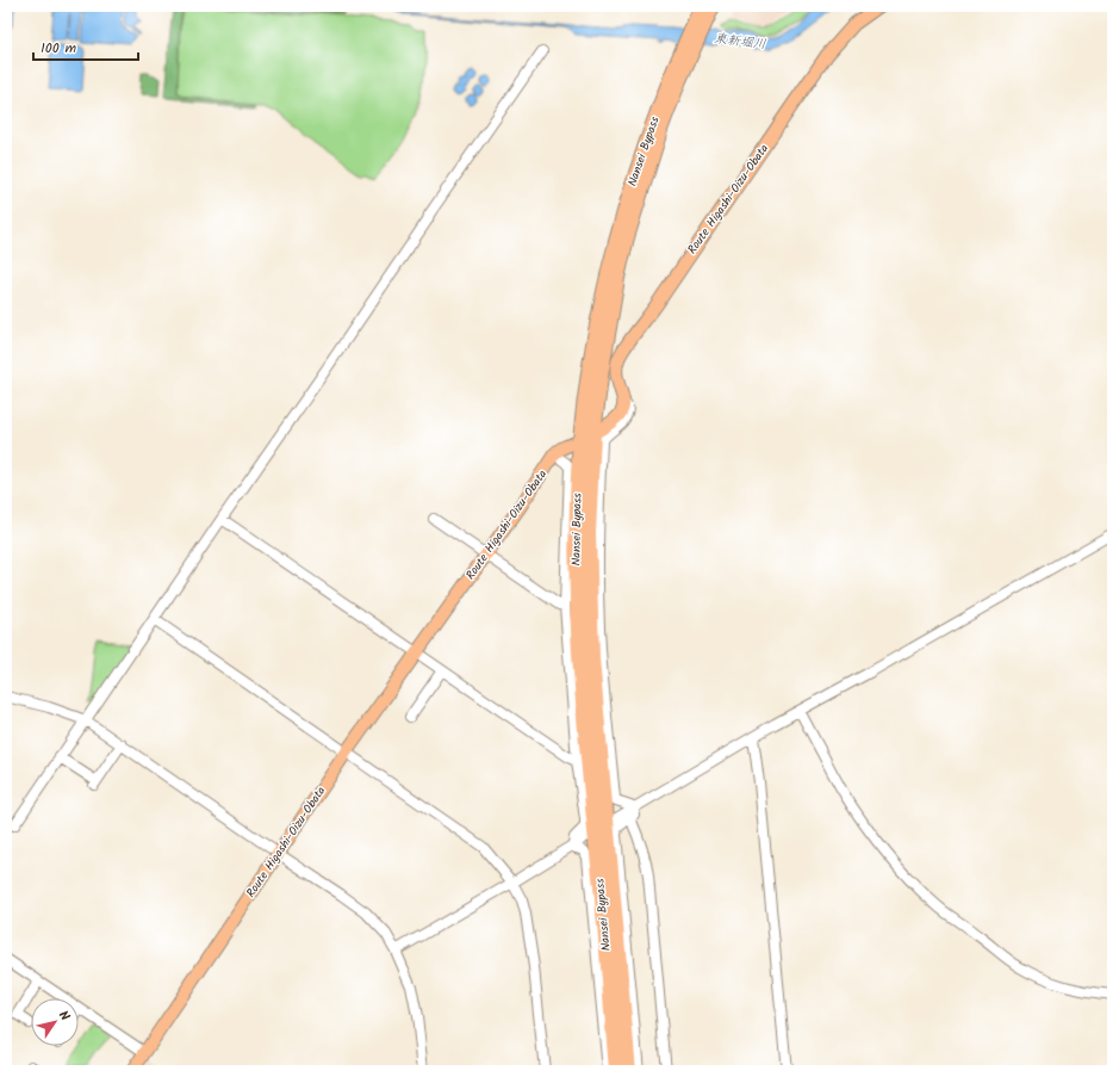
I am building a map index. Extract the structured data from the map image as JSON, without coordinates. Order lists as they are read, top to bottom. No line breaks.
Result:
{"streets":{"highway":["Nansei Bypass"],"main road":["Route Higashi-Oizu-Obata"]},"crossings":[["Nansei Bypass","Route Higashi-Oizu-Obata"]],"water":["東新堀川"],"scale_bar":"100 m","north":"top right"}
